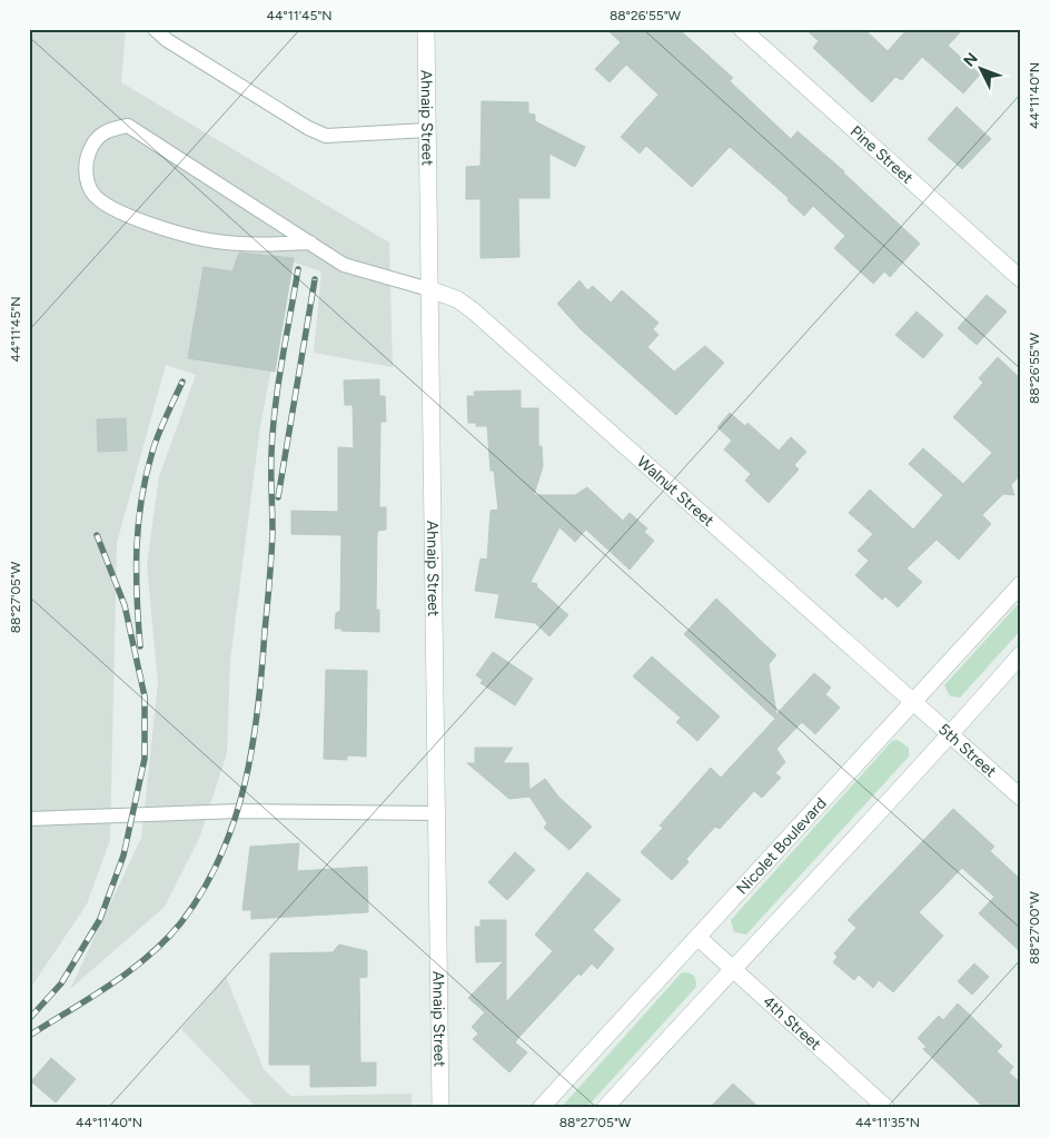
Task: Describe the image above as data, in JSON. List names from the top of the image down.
{
  "streets": {
    "street": [
      "Ahnaip Street",
      "Pine Street",
      "Walnut Street",
      "5th Street",
      "Nicolet Boulevard",
      "4th Street"
    ]
  },
  "crossings": [
    ["Ahnaip Street", "Walnut Street"],
    ["Walnut Street", "5th Street"],
    ["Walnut Street", "Nicolet Boulevard"],
    ["5th Street", "Nicolet Boulevard"],
    ["Nicolet Boulevard", "4th Street"]
  ],
  "north": "top left",
  "coordinates": [
    "44°11'45\"N",
    "88°26'55\"W",
    "44°11'40\"N",
    "88°27'05\"W",
    "88°27'00\"W",
    "44°11'35\"N"
  ]
}
